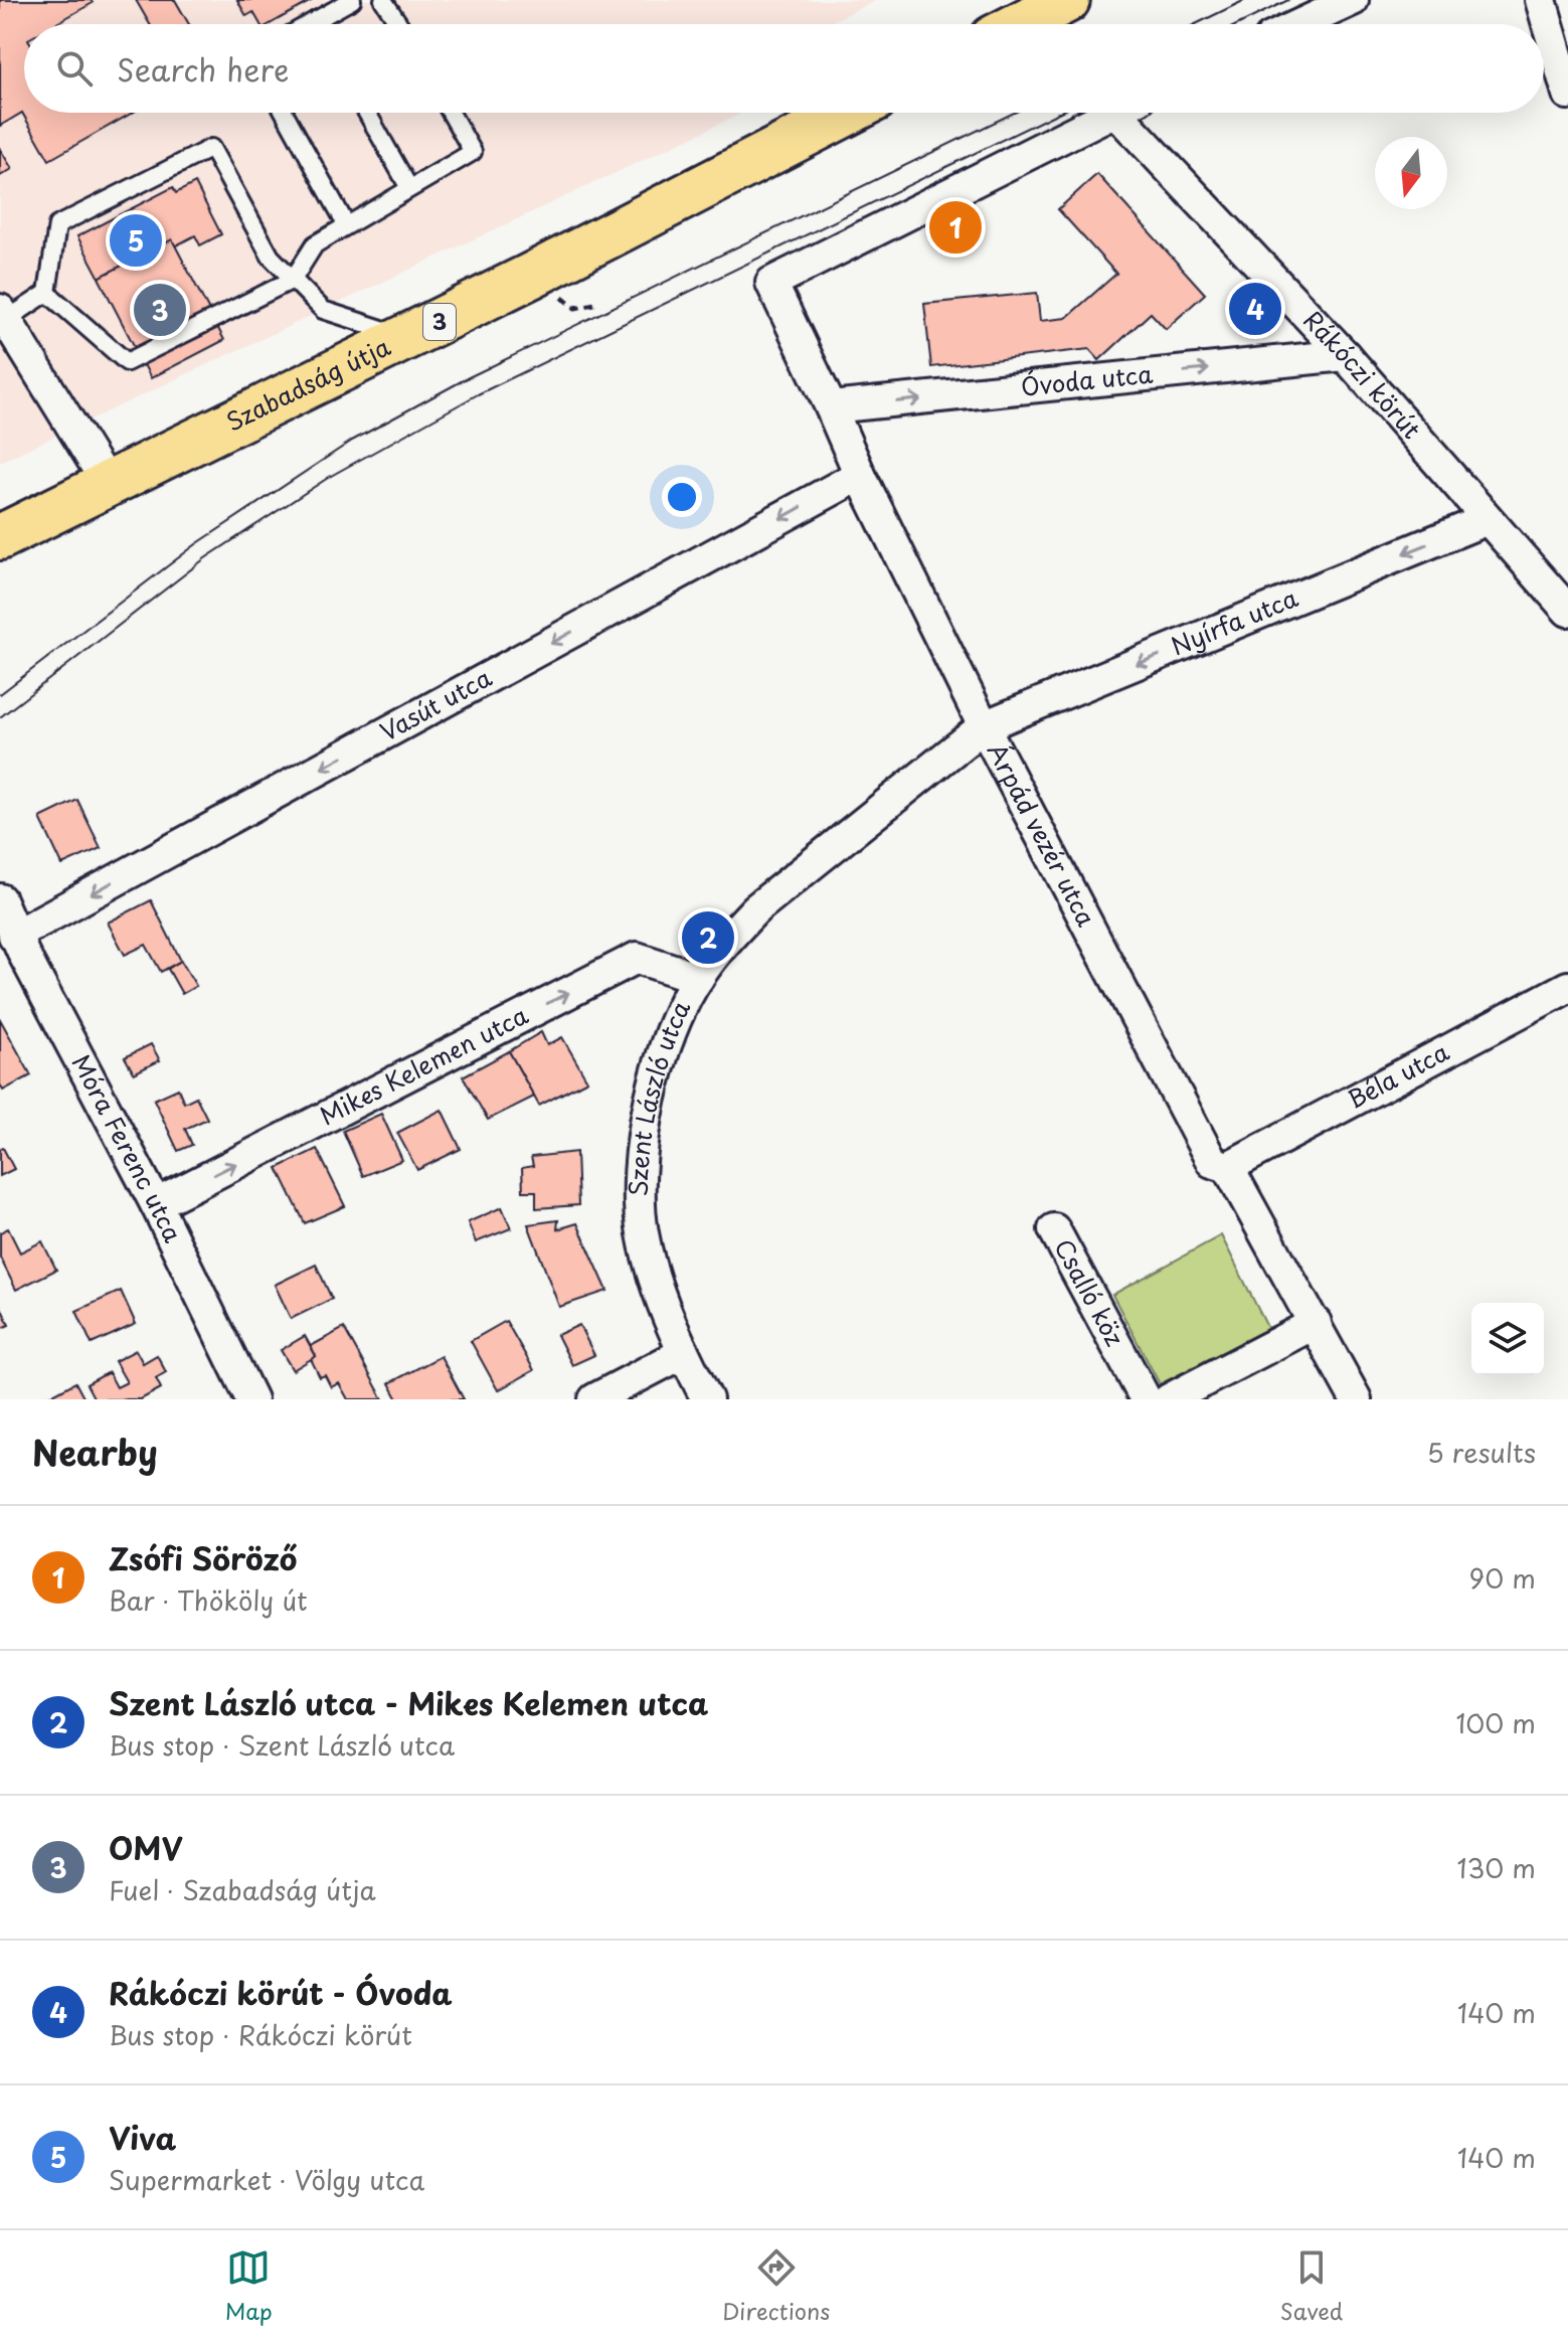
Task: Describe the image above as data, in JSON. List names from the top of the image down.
{
  "streets": {
    "main road": ["3", "Szabadság útja"],
    "street": [
      "Rákóczi körút",
      "Óvoda utca",
      "Nyírfa utca",
      "Vasút utca",
      "Árpád vezér utca",
      "Mikes Kelemen utca",
      "Béla utca",
      "Szent László utca",
      "Móra Ferenc utca",
      "Csalló köz"
    ]
  },
  "crossings": [
    ["Rákóczi körút", "Óvoda utca"],
    ["Rákóczi körút", "Nyírfa utca"],
    ["Óvoda utca", "Árpád vezér utca"],
    ["Nyírfa utca", "Árpád vezér utca"],
    ["Nyírfa utca", "Szent László utca"],
    ["Vasút utca", "Árpád vezér utca"],
    ["Vasút utca", "Móra Ferenc utca"],
    ["Árpád vezér utca", "Béla utca"],
    ["Árpád vezér utca", "Szent László utca"],
    ["Mikes Kelemen utca", "Szent László utca"],
    ["Mikes Kelemen utca", "Móra Ferenc utca"]
  ],
  "one_way": [
    "Óvoda utca",
    "Nyírfa utca",
    "Vasút utca",
    "Mikes Kelemen utca"
  ],
  "north": "bottom",
  "page": {
    "search": "Search here",
    "pins": [
      "1",
      "5",
      "4",
      "3",
      "2"
    ],
    "heading": ["Nearby", "5 results"],
    "list": [
      {
        "mark": "1",
        "name": "Zsófi Söröző",
        "note": "Bar · Thököly út",
        "value": "90 m"
      },
      {
        "mark": "2",
        "name": "Szent László utca - Mikes Kelemen utca",
        "note": "Bus stop · Szent László utca",
        "value": "100 m"
      },
      {
        "mark": "3",
        "name": "OMV",
        "note": "Fuel · Szabadság útja",
        "value": "130 m"
      },
      {
        "mark": "4",
        "name": "Rákóczi körút - Óvoda",
        "note": "Bus stop · Rákóczi körút",
        "value": "140 m"
      },
      {
        "mark": "5",
        "name": "Viva",
        "note": "Supermarket · Völgy utca",
        "value": "140 m"
      }
    ],
    "nav": ["Map", "Directions", "Saved"]
  }
}
